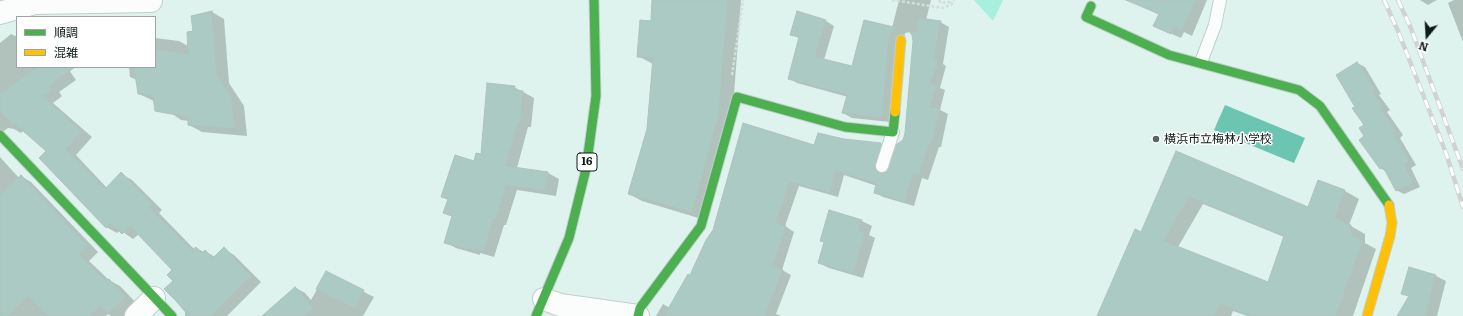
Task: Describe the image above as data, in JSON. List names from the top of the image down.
{
  "streets": {
    "main road": ["16"]
  },
  "places": ["横浜市立梅林小学校"],
  "legend": ["順調", "混雑"],
  "north": "bottom"
}
